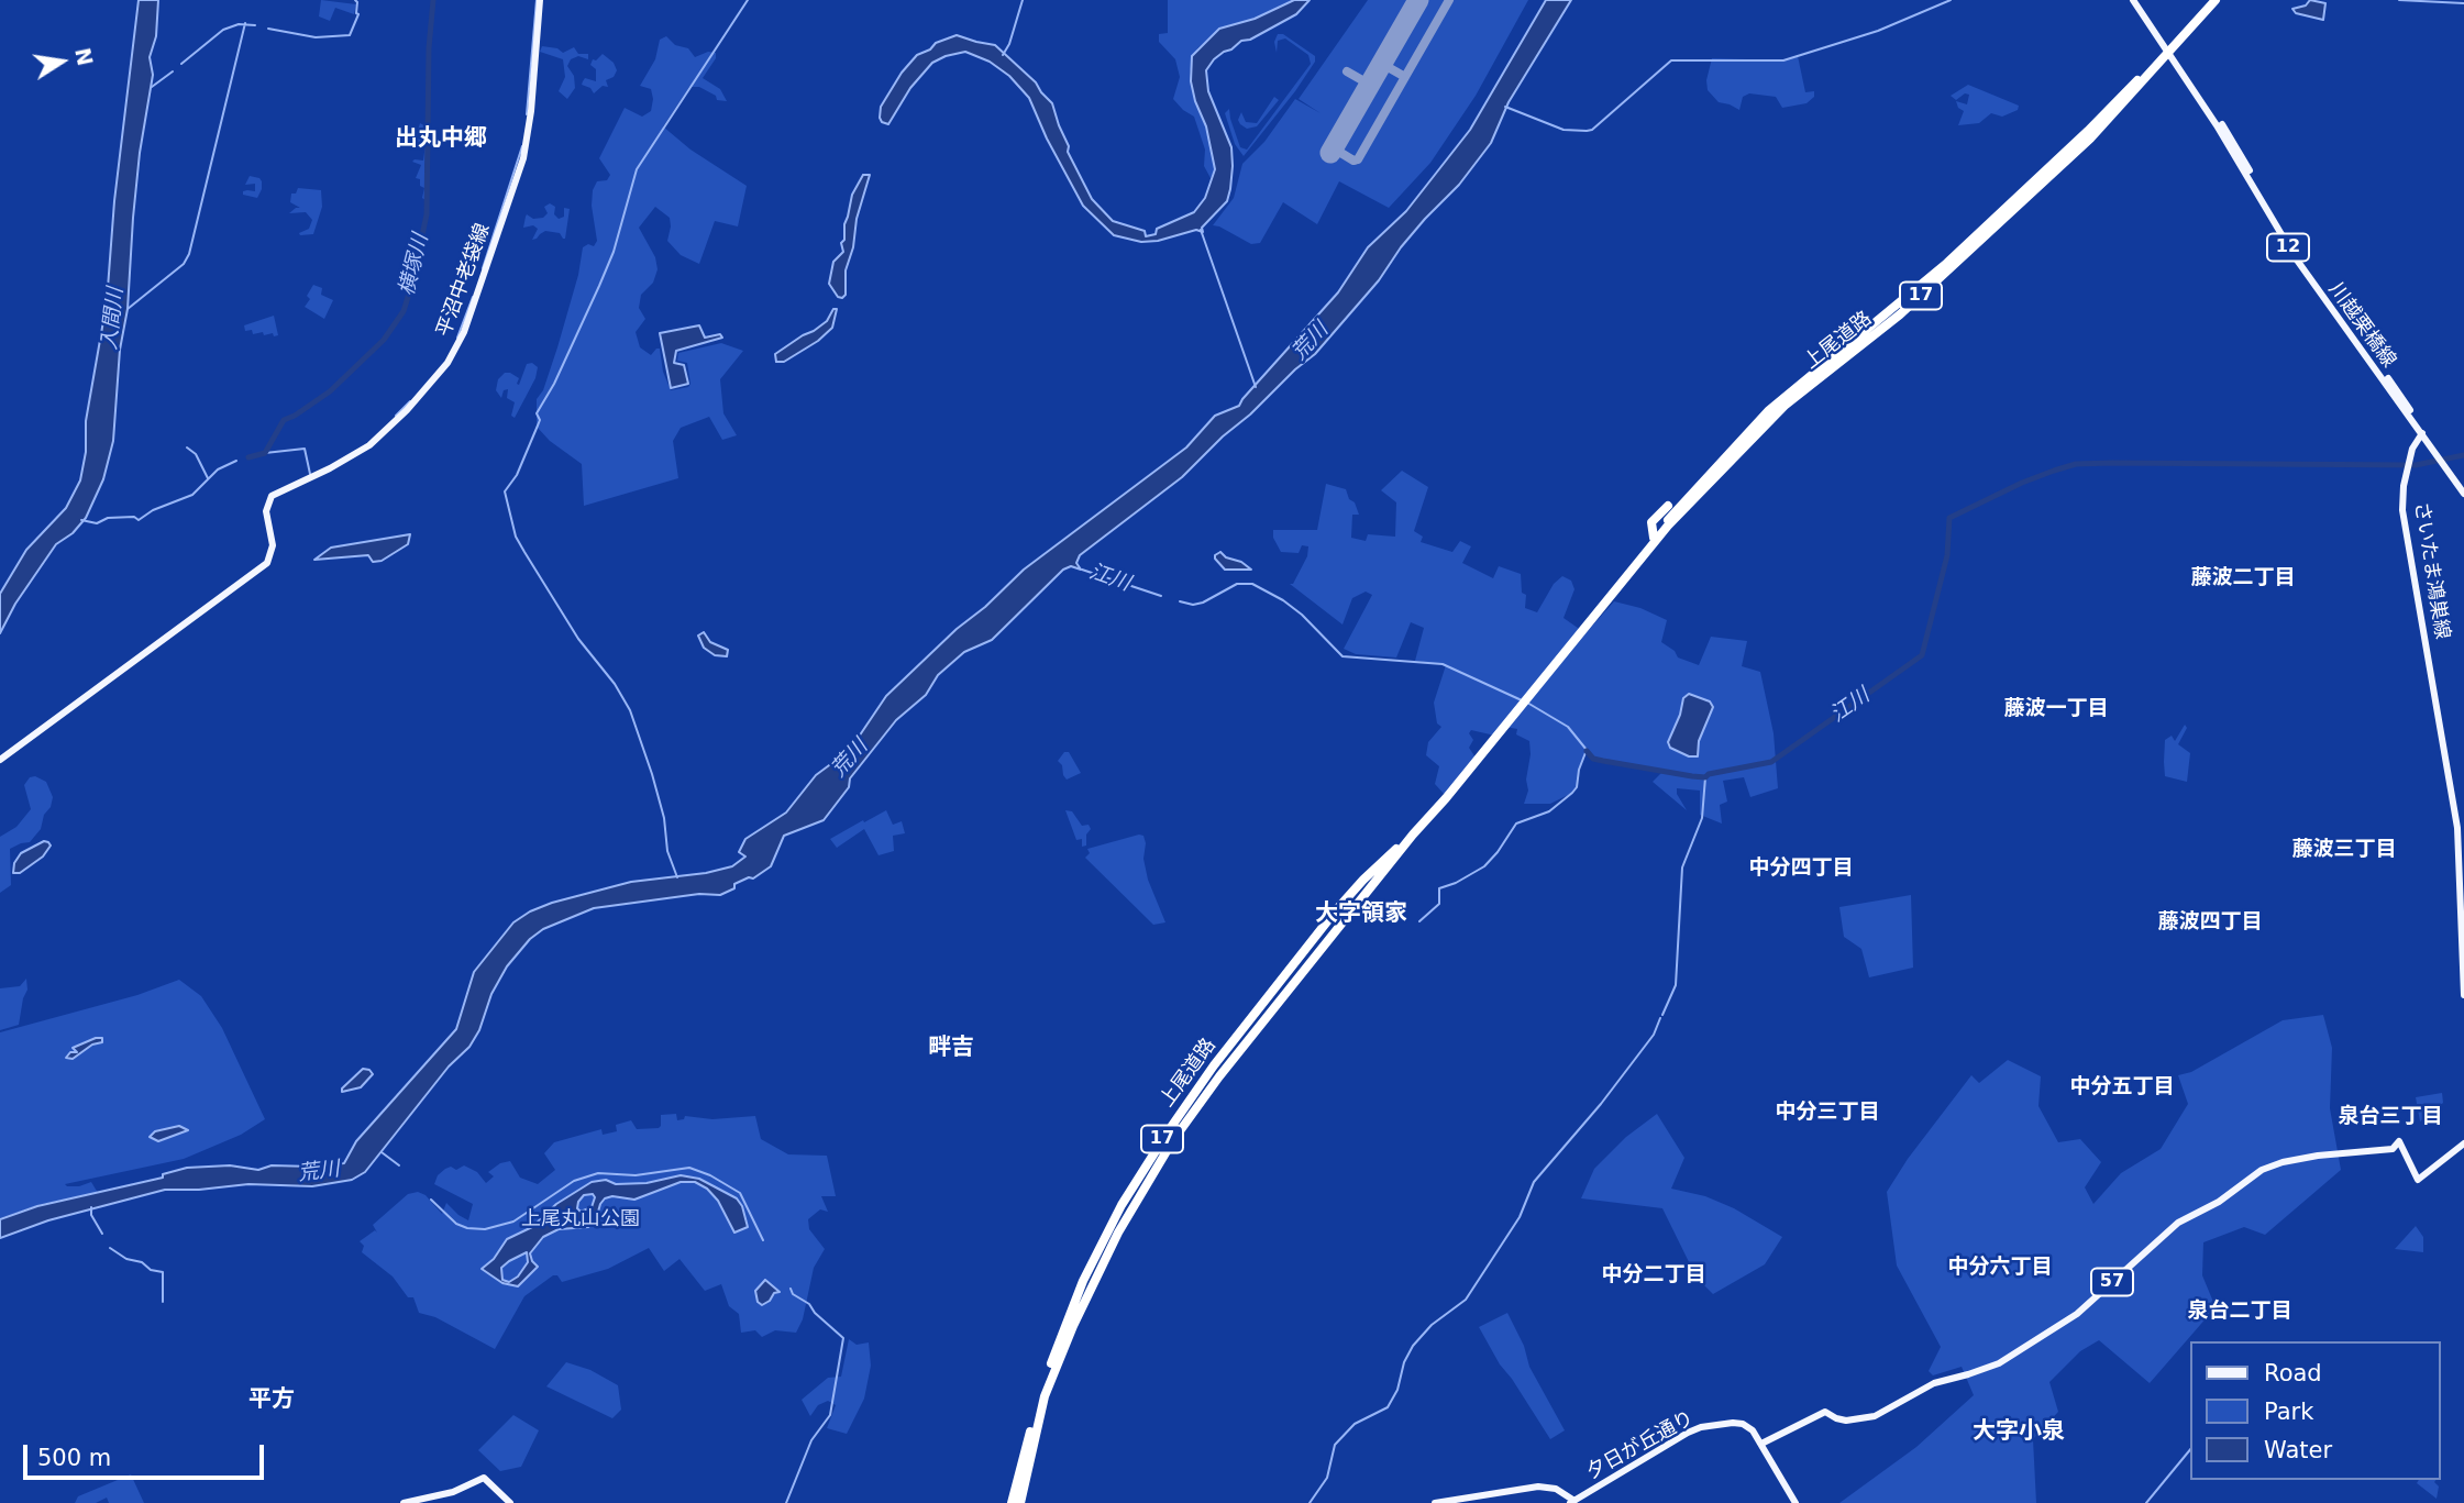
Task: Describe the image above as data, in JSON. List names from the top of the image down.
{
  "streets": {
    "highway": ["17", "上尾道路"],
    "main road": [
      "12",
      "平沼中老袋線",
      "川越栗橋線",
      "さいたま鴻巣線",
      "57",
      "夕日が丘通り"
    ]
  },
  "crossings": [
    ["川越栗橋線", "上尾道路"],
    ["川越栗橋線", "さいたま鴻巣線"],
    ["57", "夕日が丘通り"]
  ],
  "districts": [
    "出丸中郷",
    "藤波二丁目",
    "藤波一丁目",
    "藤波三丁目",
    "中分四丁目",
    "大字領家",
    "藤波四丁目",
    "畔吉",
    "中分五丁目",
    "中分三丁目",
    "泉台三丁目",
    "中分六丁目",
    "中分二丁目",
    "泉台二丁目",
    "平方",
    "大字小泉"
  ],
  "water": [
    "横塚川",
    "入間川",
    "荒川",
    "江川"
  ],
  "parks": ["上尾丸山公園"],
  "legend": ["Road", "Park", "Water"],
  "scale_bar": "500 m",
  "north": "right"
}
